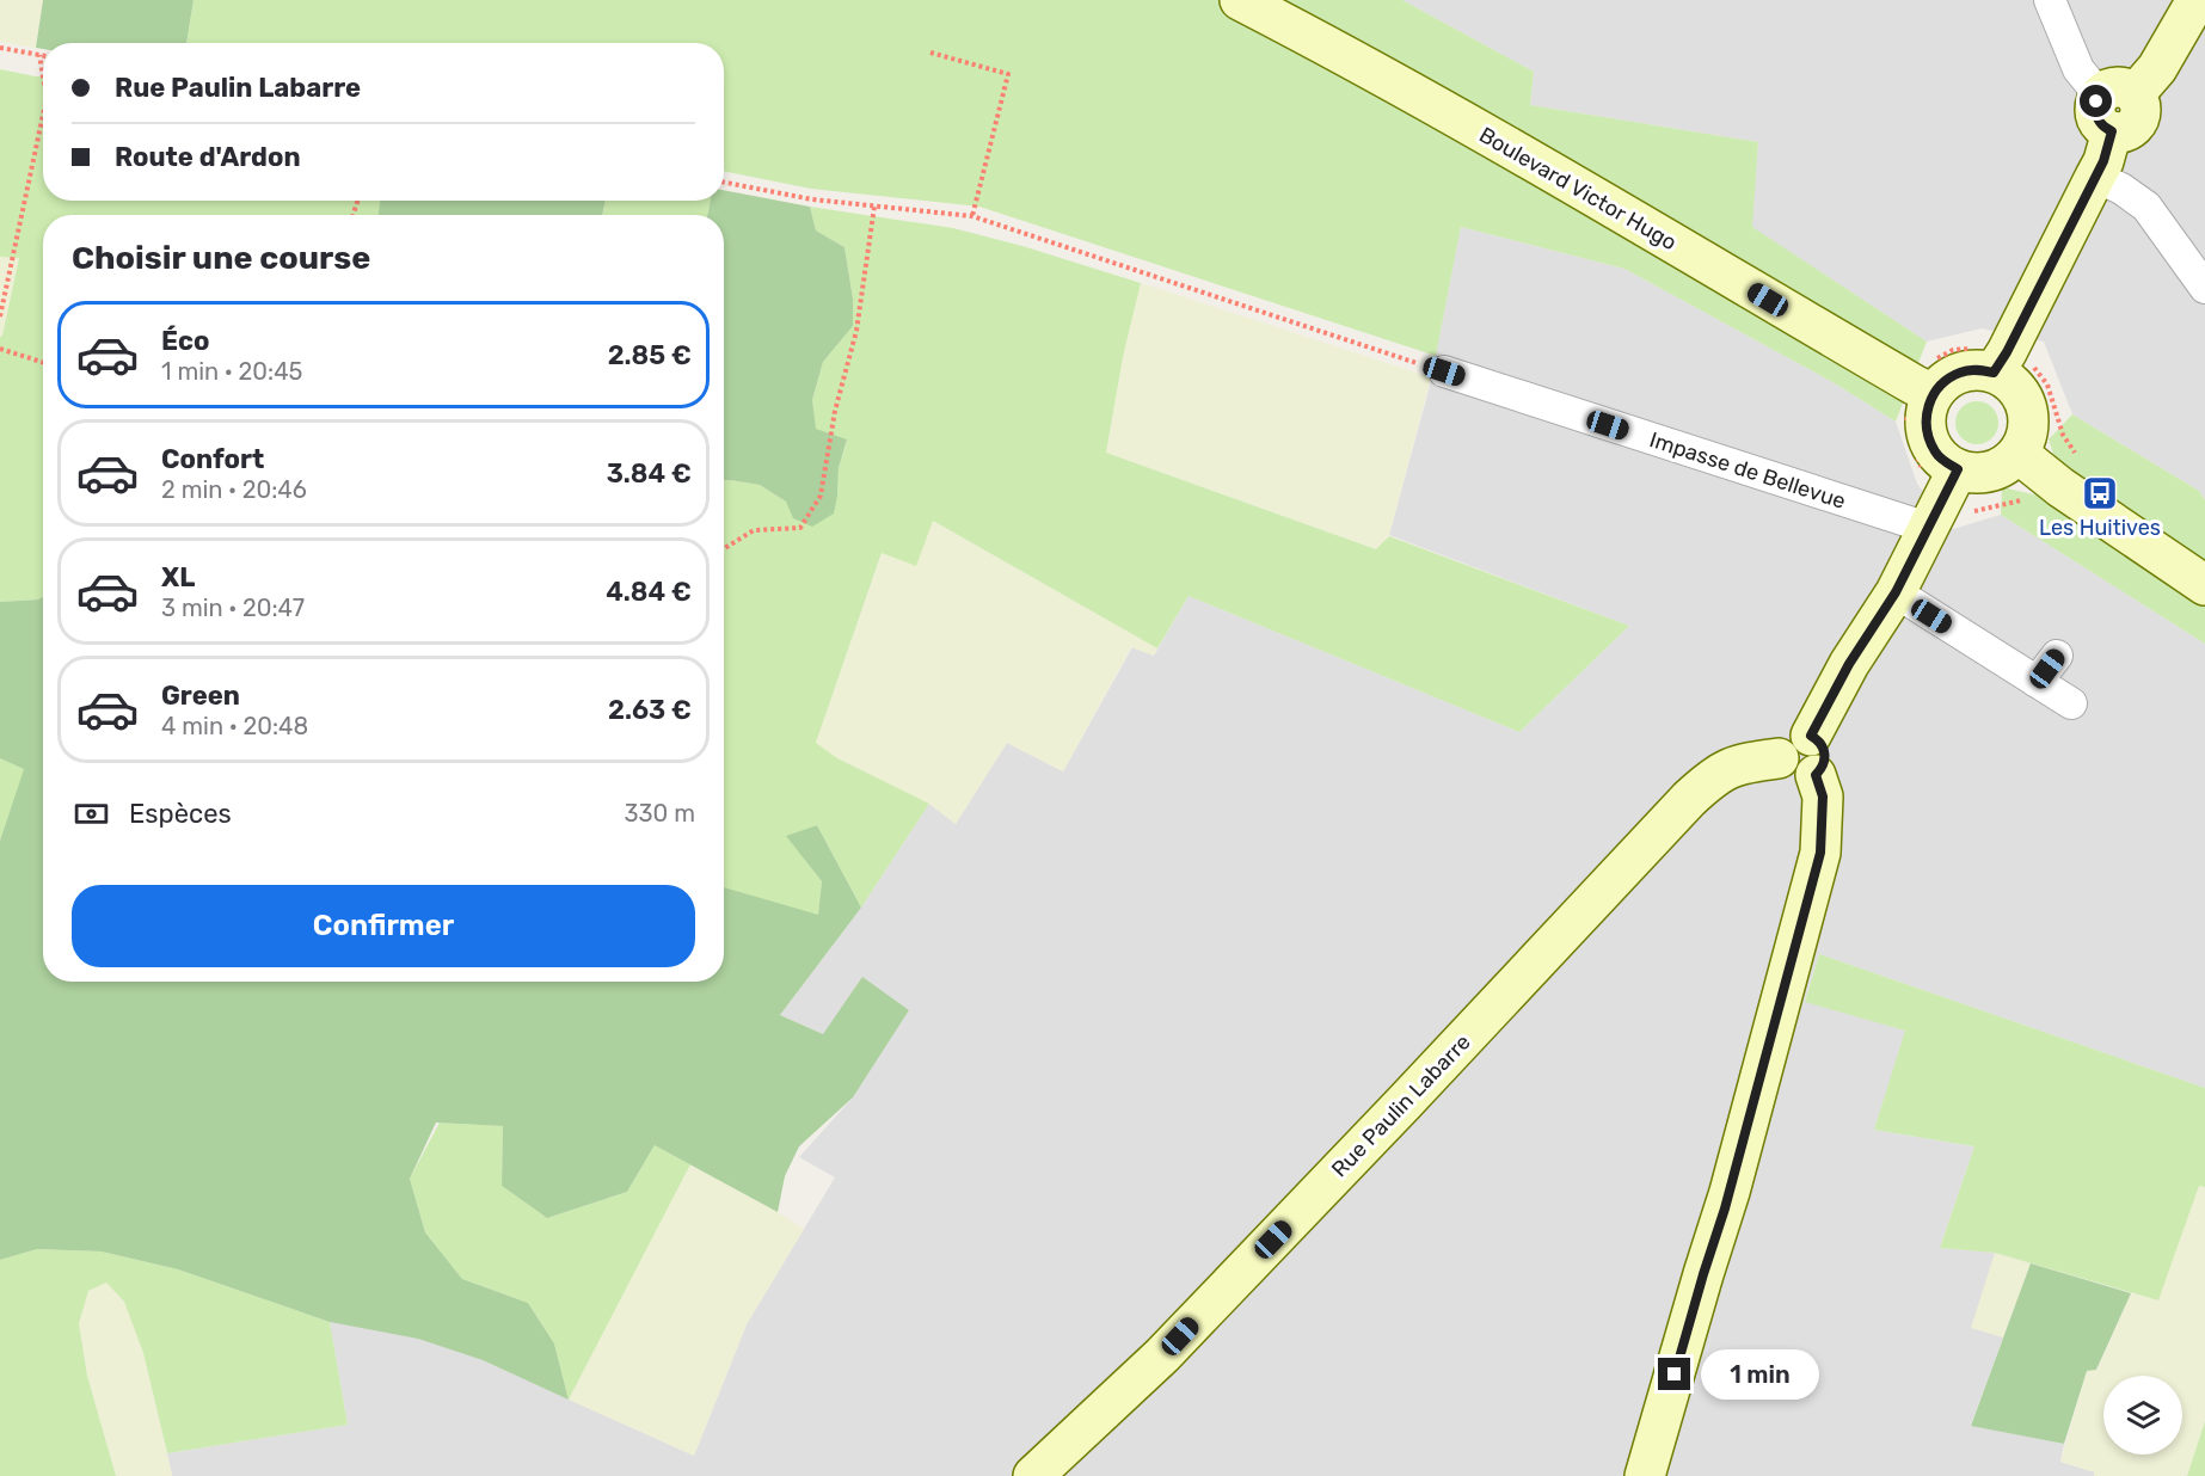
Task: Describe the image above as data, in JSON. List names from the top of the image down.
{
  "streets": {
    "street": ["Boulevard Victor Hugo", "Impasse de Bellevue", "Rue Paulin Labarre"]
  },
  "places": {
    "bus stop": ["Les Huitives"]
  },
  "page": {
    "banner": ["Rue Paulin Labarre", "Route d'Ardon"],
    "heading": "Choisir une course",
    "list": [
      {
        "name": "Éco",
        "note": "1 min · 20:45",
        "value": "2.85 €"
      },
      {
        "name": "Confort",
        "note": "2 min · 20:46",
        "value": "3.84 €"
      },
      {
        "name": "XL",
        "note": "3 min · 20:47",
        "value": "4.84 €"
      },
      {
        "name": "Green",
        "note": "4 min · 20:48",
        "value": "2.63 €"
      }
    ],
    "pay": ["Espèces", "330 m"],
    "buttons": "Confirmer",
    "bubble": "1 min"
  }
}
